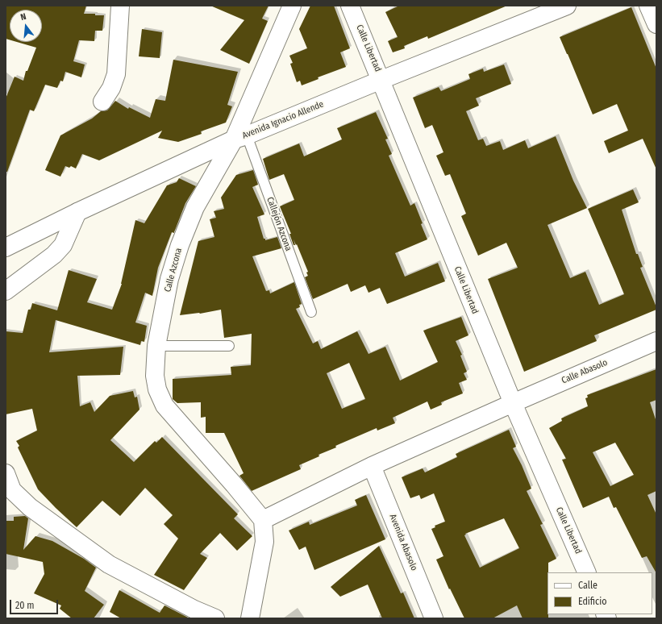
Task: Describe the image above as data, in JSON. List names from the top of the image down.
{
  "streets": {
    "street": [
      "Calle Libertad",
      "Avenida Ignacio Allende",
      "Calle Azcona",
      "Calle Abasolo",
      "Avenida Abasolo"
    ],
    "lane": ["Callejón Azcona"]
  },
  "crossings": [
    ["Calle Libertad", "Avenida Ignacio Allende"],
    ["Calle Libertad", "Calle Abasolo"],
    ["Avenida Ignacio Allende", "Callejón Azcona"],
    ["Avenida Ignacio Allende", "Calle Azcona"],
    ["Callejón Azcona", "Calle Azcona"]
  ],
  "legend": ["Calle", "Edificio"],
  "scale_bar": "20 m",
  "north": "top"
}
